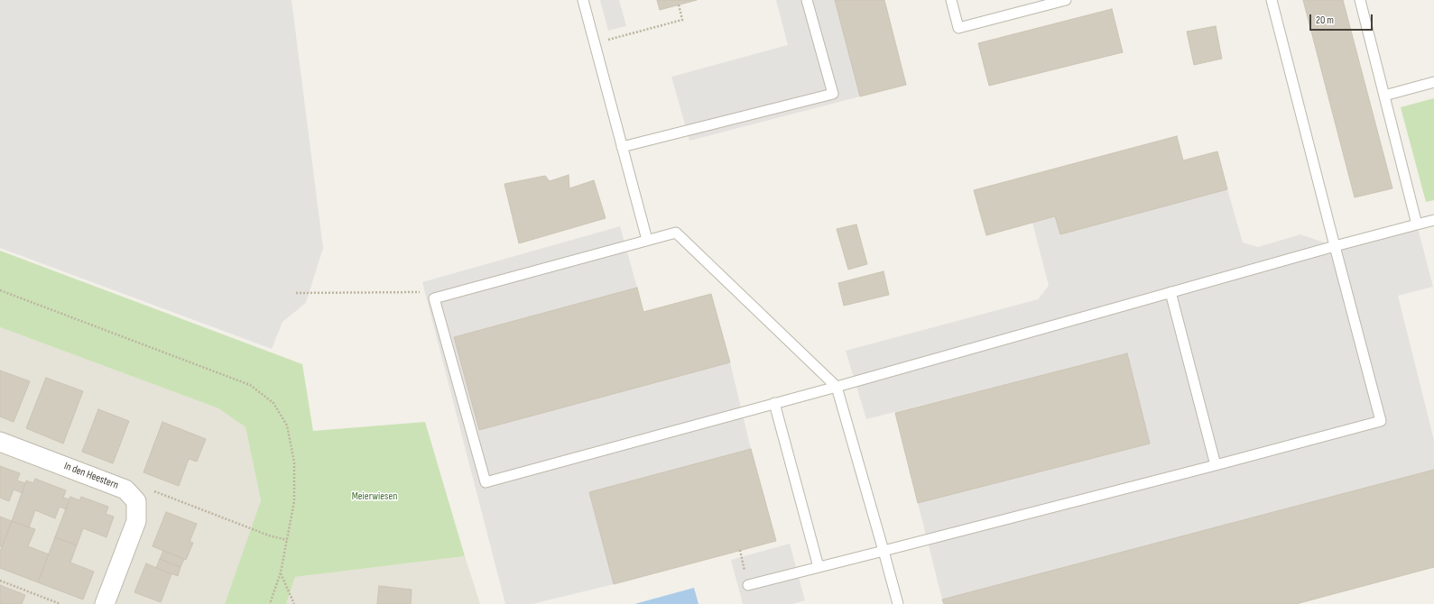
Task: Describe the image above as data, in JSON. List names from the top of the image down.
{
  "streets": {
    "street": ["In den Heestern"]
  },
  "parks": ["Meierwiesen"],
  "scale_bar": "20 m"
}
